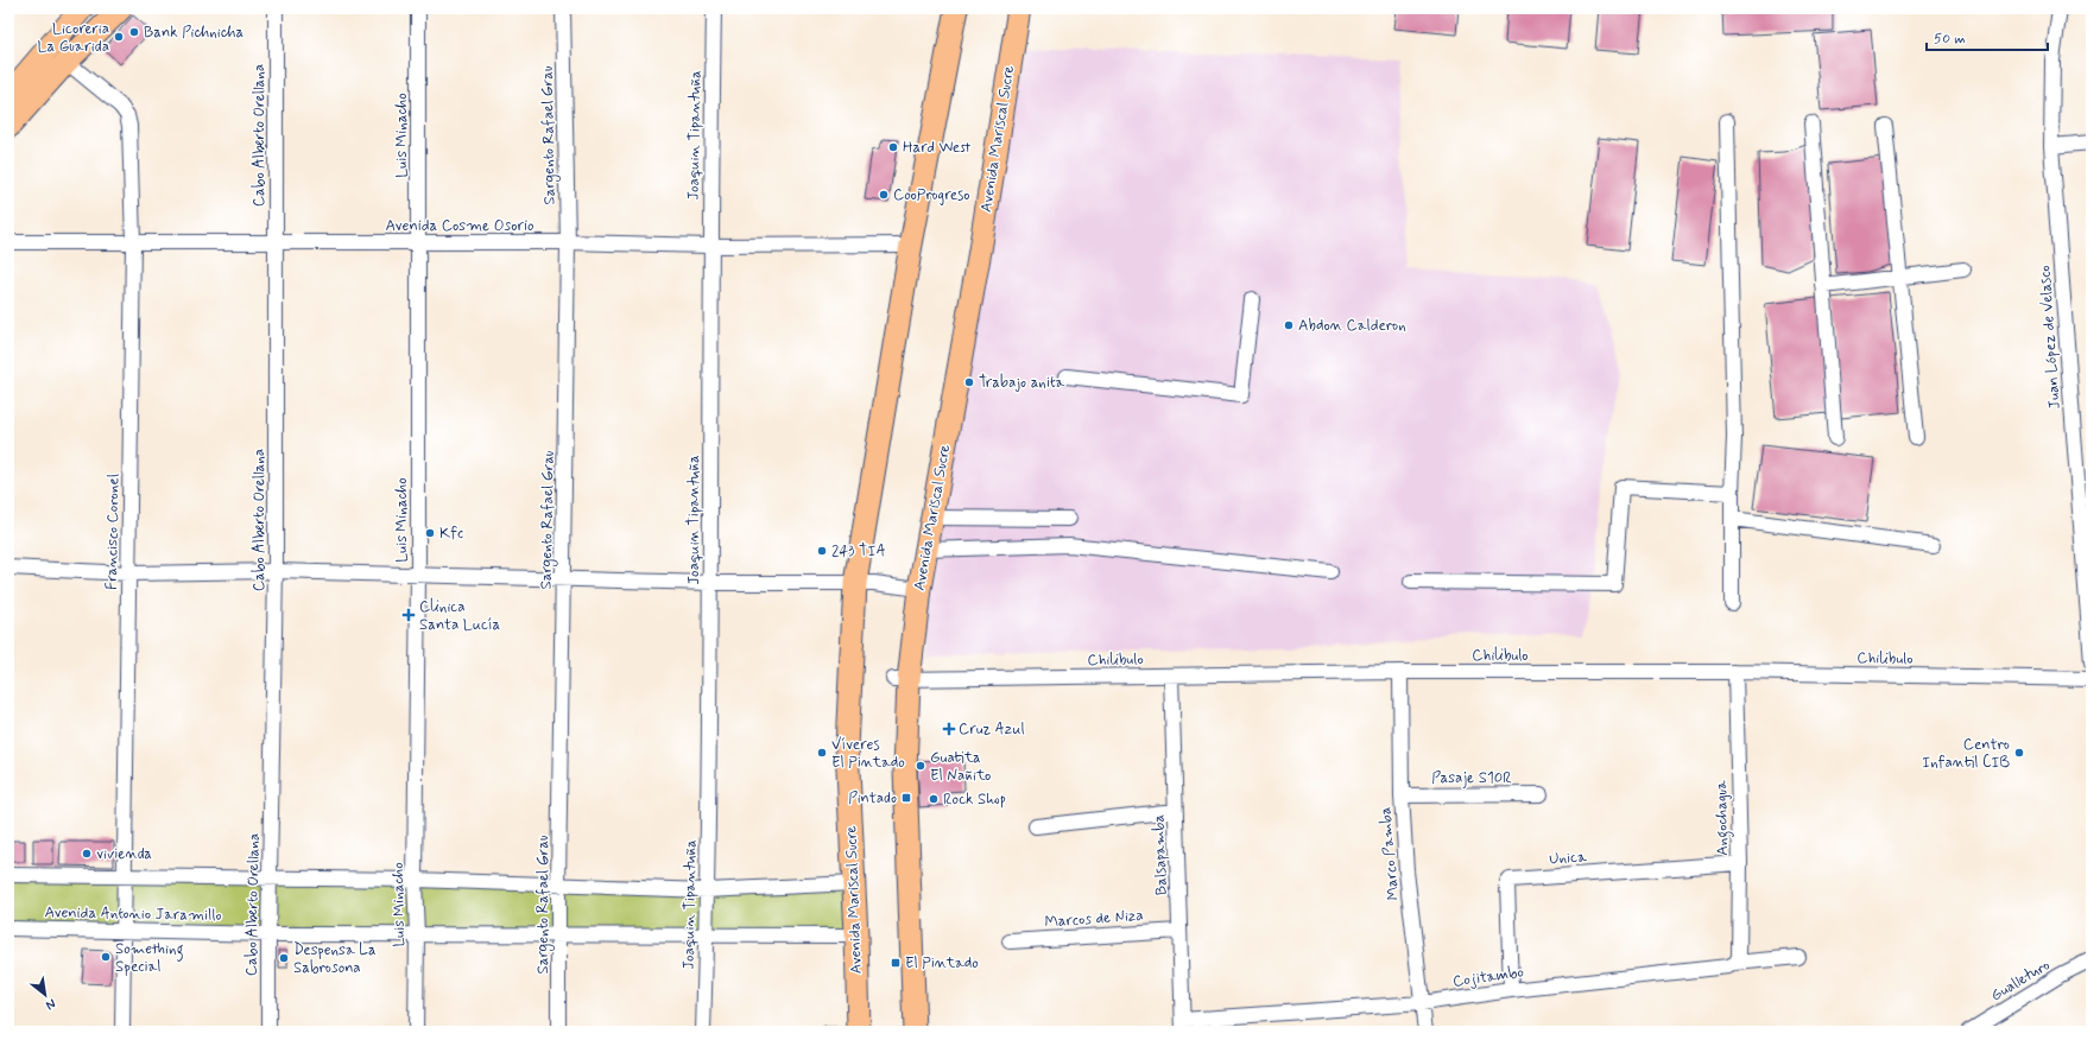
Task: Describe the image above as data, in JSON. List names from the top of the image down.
{
  "streets": {
    "main road": ["Avenida Mariscal Sucre"],
    "street": [
      "Cabo Alberto Orellana",
      "Luis Minacho",
      "Sargento Rafael Grau",
      "Joaquin Tipantuña",
      "Avenida Cosme Osorio",
      "Juan López de Velasco",
      "Francisco Coronel",
      "Chilibulo",
      "Pasaje S10R",
      "Angochagua",
      "Marco Pamba",
      "Balsapamba",
      "Unica",
      "Avenida Antonio Jaramillo",
      "Marcos de Niza",
      "Cojitambo",
      "Gualleturo"
    ]
  },
  "crossings": [
    ["Cabo Alberto Orellana", "Avenida Cosme Osorio"],
    ["Cabo Alberto Orellana", "Avenida Antonio Jaramillo"],
    ["Luis Minacho", "Avenida Cosme Osorio"],
    ["Luis Minacho", "Avenida Antonio Jaramillo"],
    ["Sargento Rafael Grau", "Avenida Cosme Osorio"],
    ["Sargento Rafael Grau", "Avenida Antonio Jaramillo"],
    ["Joaquin Tipantuña", "Avenida Cosme Osorio"],
    ["Joaquin Tipantuña", "Avenida Antonio Jaramillo"],
    ["Avenida Mariscal Sucre", "Avenida Cosme Osorio"],
    ["Avenida Mariscal Sucre", "Chilibulo"],
    ["Avenida Mariscal Sucre", "Avenida Antonio Jaramillo"],
    ["Avenida Cosme Osorio", "Francisco Coronel"],
    ["Francisco Coronel", "Avenida Antonio Jaramillo"],
    ["Chilibulo", "Angochagua"],
    ["Chilibulo", "Marco Pamba"],
    ["Chilibulo", "Balsapamba"],
    ["Pasaje S10R", "Marco Pamba"],
    ["Angochagua", "Unica"],
    ["Angochagua", "Cojitambo"],
    ["Marco Pamba", "Cojitambo"],
    ["Balsapamba", "Marcos de Niza"],
    ["Balsapamba", "Cojitambo"],
    ["Unica", "Cojitambo"]
  ],
  "places": {
    "other": [
      "Bank Pichnicha",
      "Licoreria La Guarida",
      "Hard West",
      "CooProgreso",
      "Abdon Calderon",
      "Trabajo anita",
      "Kfc",
      "243 TIA",
      "Víveres El Pintado",
      "Centro Infantil CIB",
      "Guatita El Nañito",
      "Rock Shop",
      "vivienda",
      "Something Special",
      "Despensa La Sabrosona"
    ],
    "health": ["Clinica Santa Lucía", "Cruz Azul"],
    "transit": ["Pintado", "El Pintado"]
  },
  "scale_bar": "50 m",
  "north": "bottom right"
}
